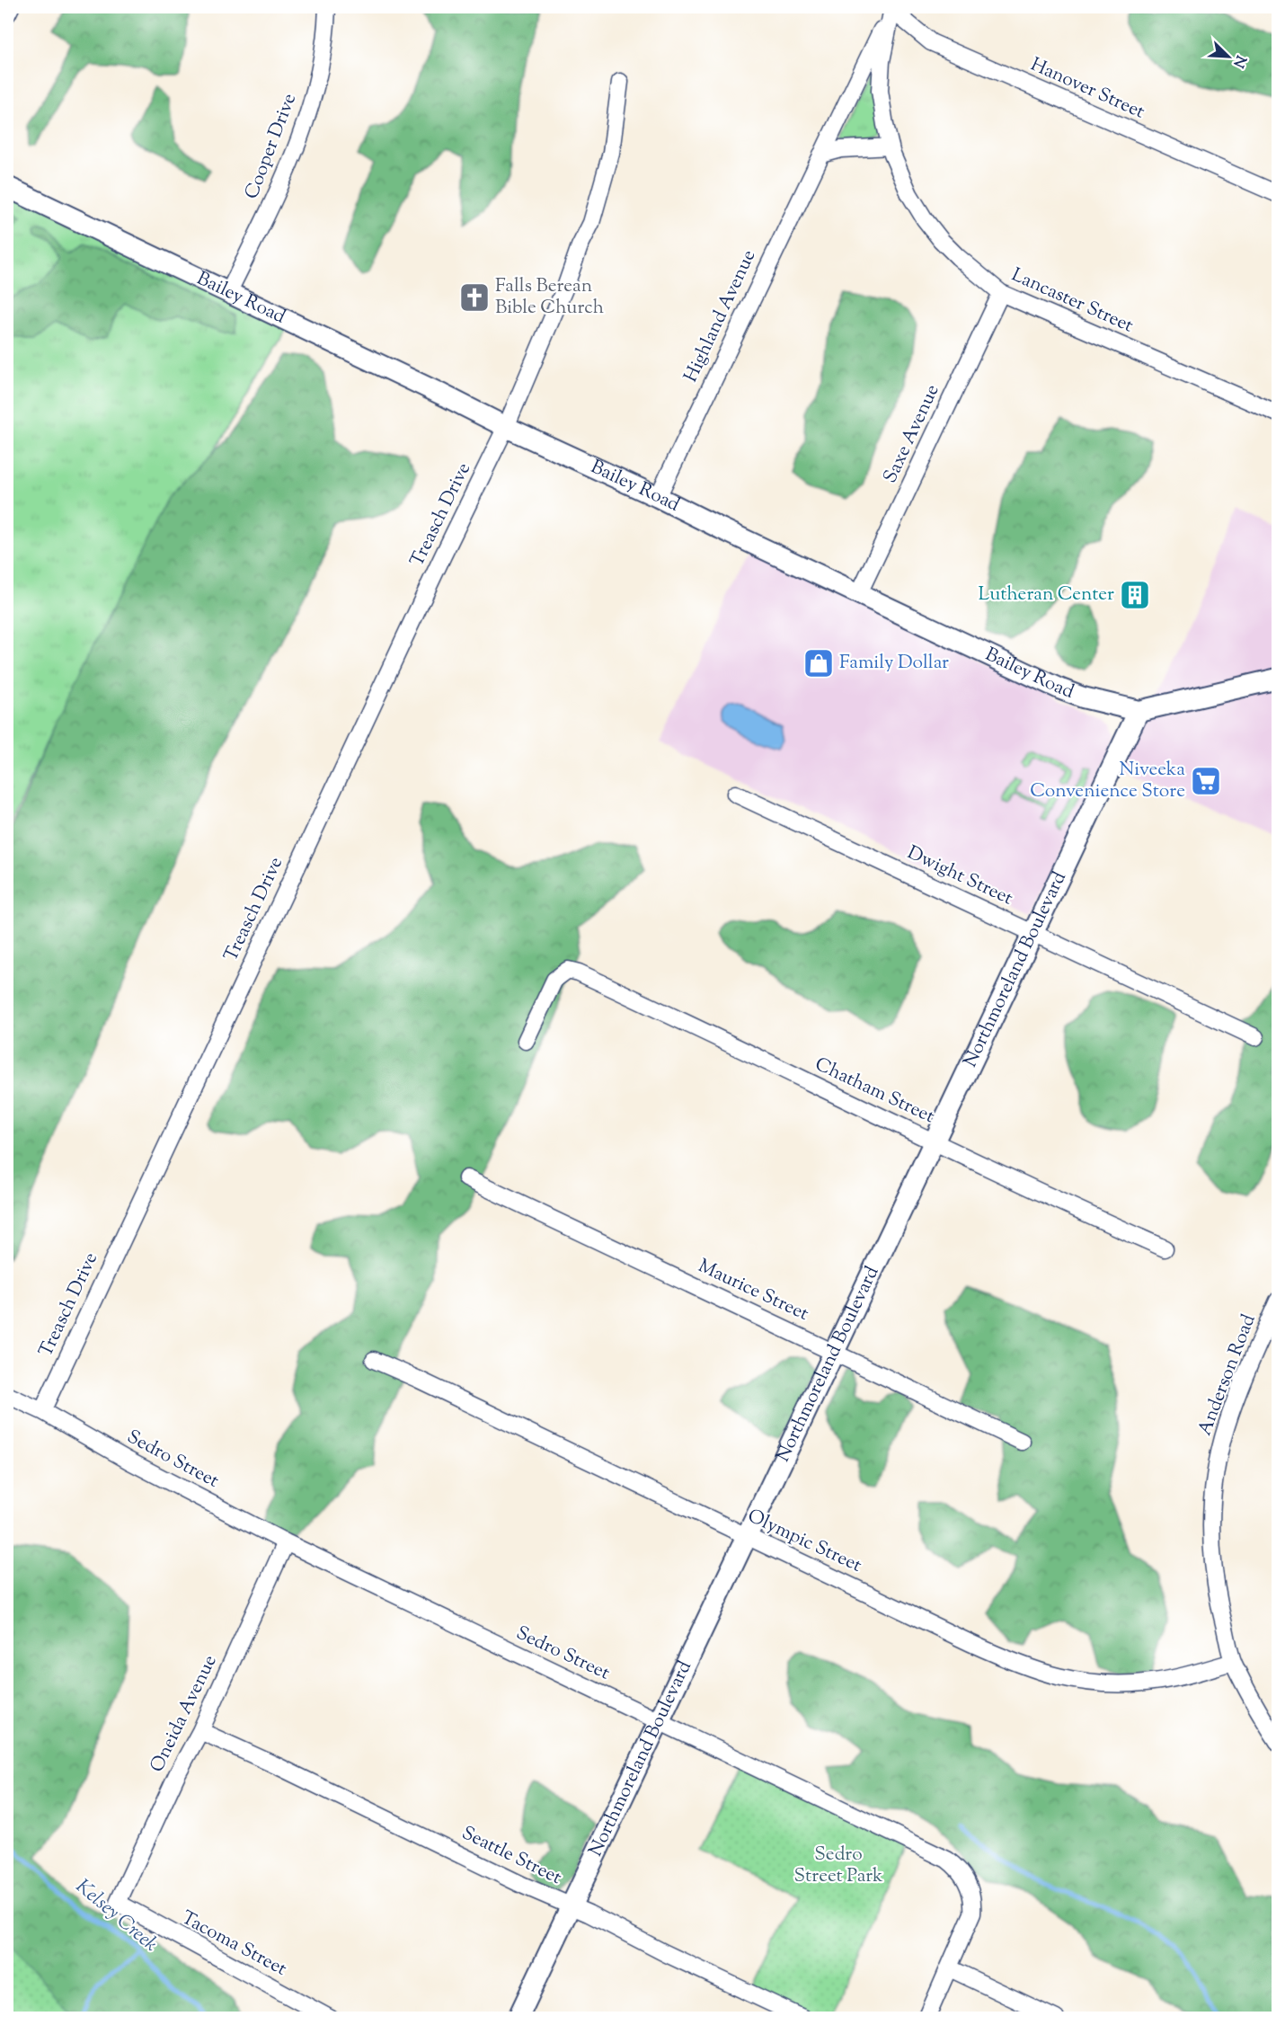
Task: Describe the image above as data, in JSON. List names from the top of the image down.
{
  "streets": {
    "street": [
      "Hanover Street",
      "Cooper Drive",
      "Bailey Road",
      "Lancaster Street",
      "Highland Avenue",
      "Saxe Avenue",
      "Treasch Drive",
      "Dwight Street",
      "Northmoreland Boulevard",
      "Chatham Street",
      "Maurice Street",
      "Anderson Road",
      "Sedro Street",
      "Olympic Street",
      "Oneida Avenue",
      "Seattle Street",
      "Tacoma Street"
    ]
  },
  "crossings": [
    ["Hanover Street", "Lancaster Street"],
    ["Hanover Street", "Highland Avenue"],
    ["Cooper Drive", "Bailey Road"],
    ["Bailey Road", "Highland Avenue"],
    ["Bailey Road", "Saxe Avenue"],
    ["Bailey Road", "Treasch Drive"],
    ["Bailey Road", "Northmoreland Boulevard"],
    ["Lancaster Street", "Highland Avenue"],
    ["Lancaster Street", "Saxe Avenue"],
    ["Treasch Drive", "Sedro Street"],
    ["Dwight Street", "Northmoreland Boulevard"],
    ["Northmoreland Boulevard", "Chatham Street"],
    ["Northmoreland Boulevard", "Maurice Street"],
    ["Northmoreland Boulevard", "Sedro Street"],
    ["Northmoreland Boulevard", "Olympic Street"],
    ["Northmoreland Boulevard", "Seattle Street"],
    ["Anderson Road", "Olympic Street"],
    ["Sedro Street", "Oneida Avenue"],
    ["Oneida Avenue", "Seattle Street"],
    ["Oneida Avenue", "Tacoma Street"]
  ],
  "water": ["Kelsey Creek"],
  "parks": ["Sedro Street Park"],
  "places": {
    "church": ["Falls Berean Bible Church"],
    "building": ["Lutheran Center"],
    "shop": ["Family Dollar"],
    "supermarket": ["Niveeka Convenience Store"]
  },
  "north": "bottom right"
}
